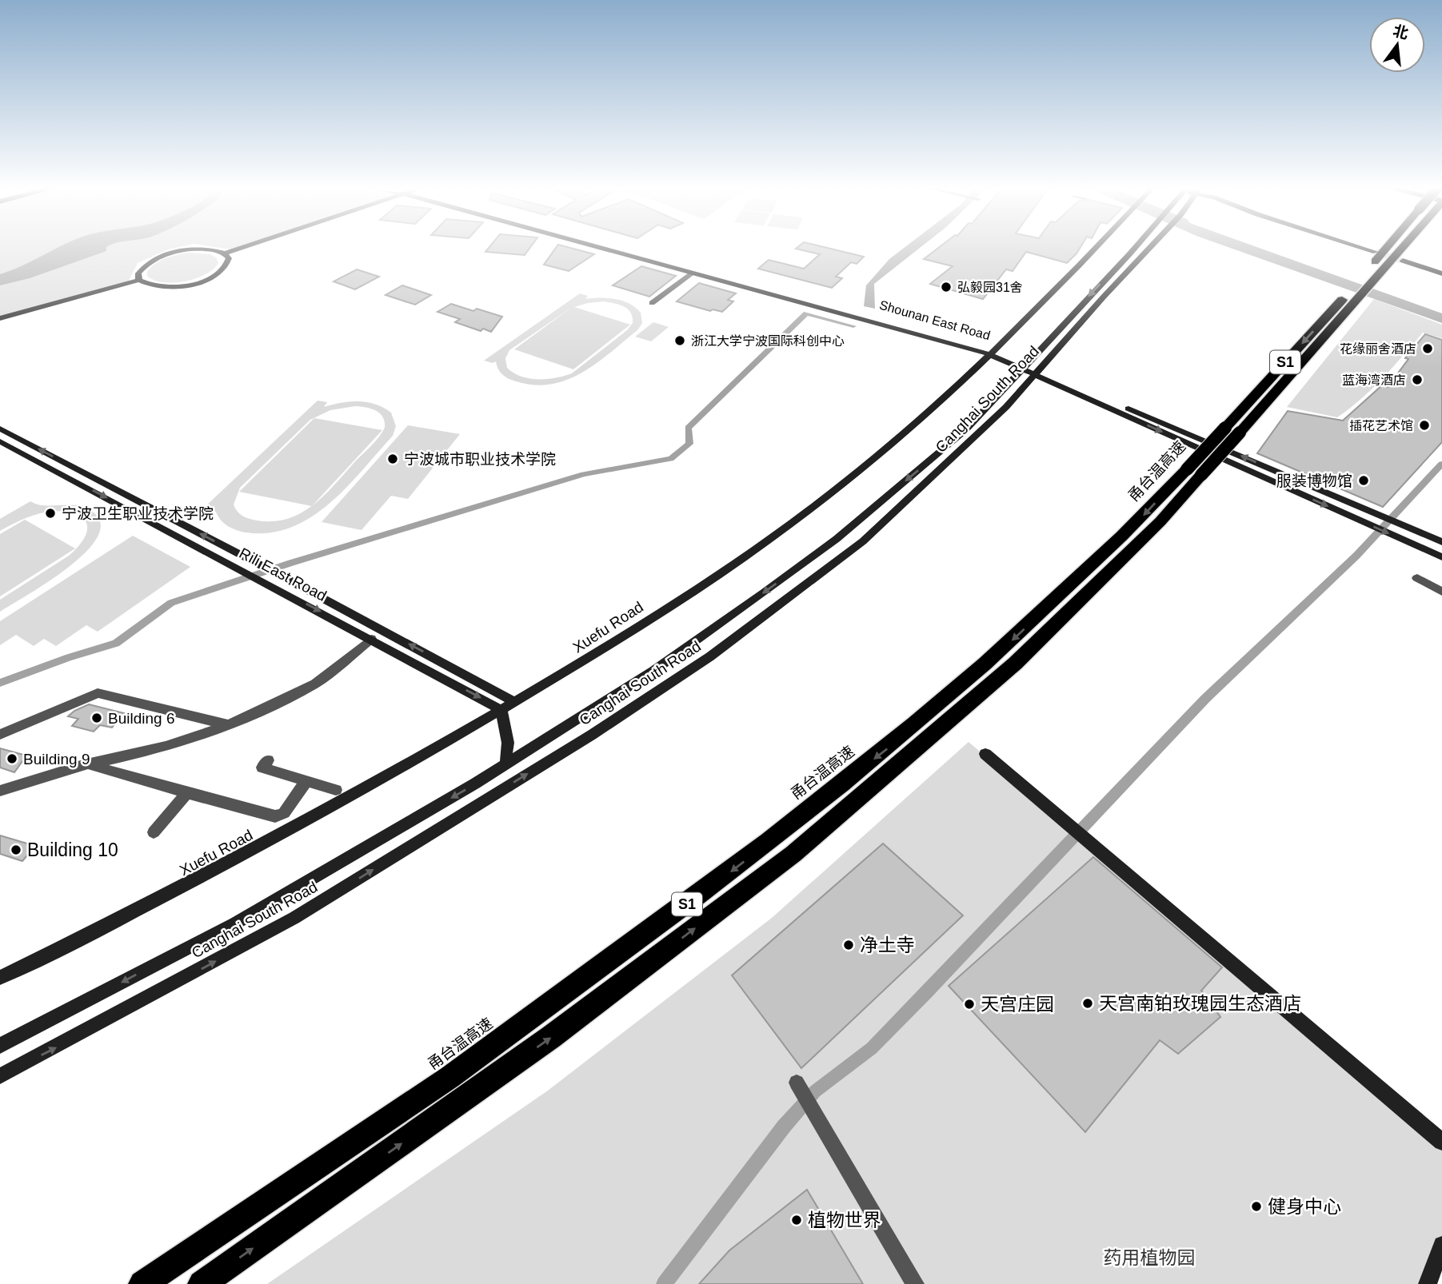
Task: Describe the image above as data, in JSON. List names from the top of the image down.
{
  "streets": {
    "highway": ["S1", "甬台温高速"],
    "main road": [
      "Shounan East Road",
      "Canghai South Road",
      "Rili East Road",
      "Xuefu Road"
    ]
  },
  "crossings": [
    ["Shounan East Road", "Canghai South Road"],
    ["Shounan East Road", "甬台温高速"],
    ["Shounan East Road", "Xuefu Road"],
    ["Rili East Road", "Xuefu Road"]
  ],
  "parks": ["药用植物园"],
  "places": [
    "弘毅园31舍",
    "浙江大学宁波国际科创中心",
    "花缘丽舍酒店",
    "蓝海湾酒店",
    "插花艺术馆",
    "宁波城市职业技术学院",
    "服装博物馆",
    "宁波卫生职业技术学院",
    "Building 6",
    "Building 9",
    "Building 10",
    "净土寺",
    "天宫南铂玫瑰园生态酒店",
    "天宫庄园",
    "健身中心",
    "植物世界"
  ],
  "north": "top"
}
